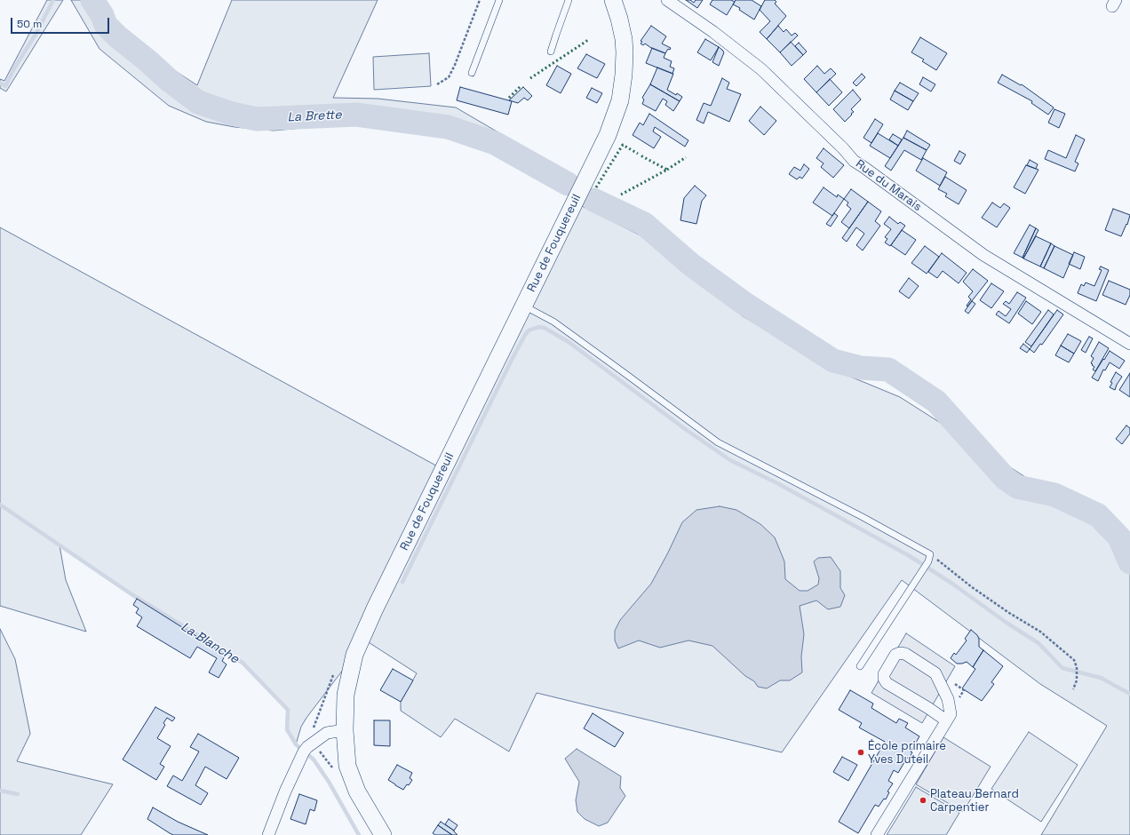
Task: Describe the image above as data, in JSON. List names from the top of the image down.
{
  "streets": {
    "street": ["Rue du Marais", "Rue de Fouquereuil"]
  },
  "water": ["La Brette", "La Blanche"],
  "places": ["École primaire Yves Duteil", "Plateau Bernard Carpentier"],
  "scale_bar": "50 m"
}
